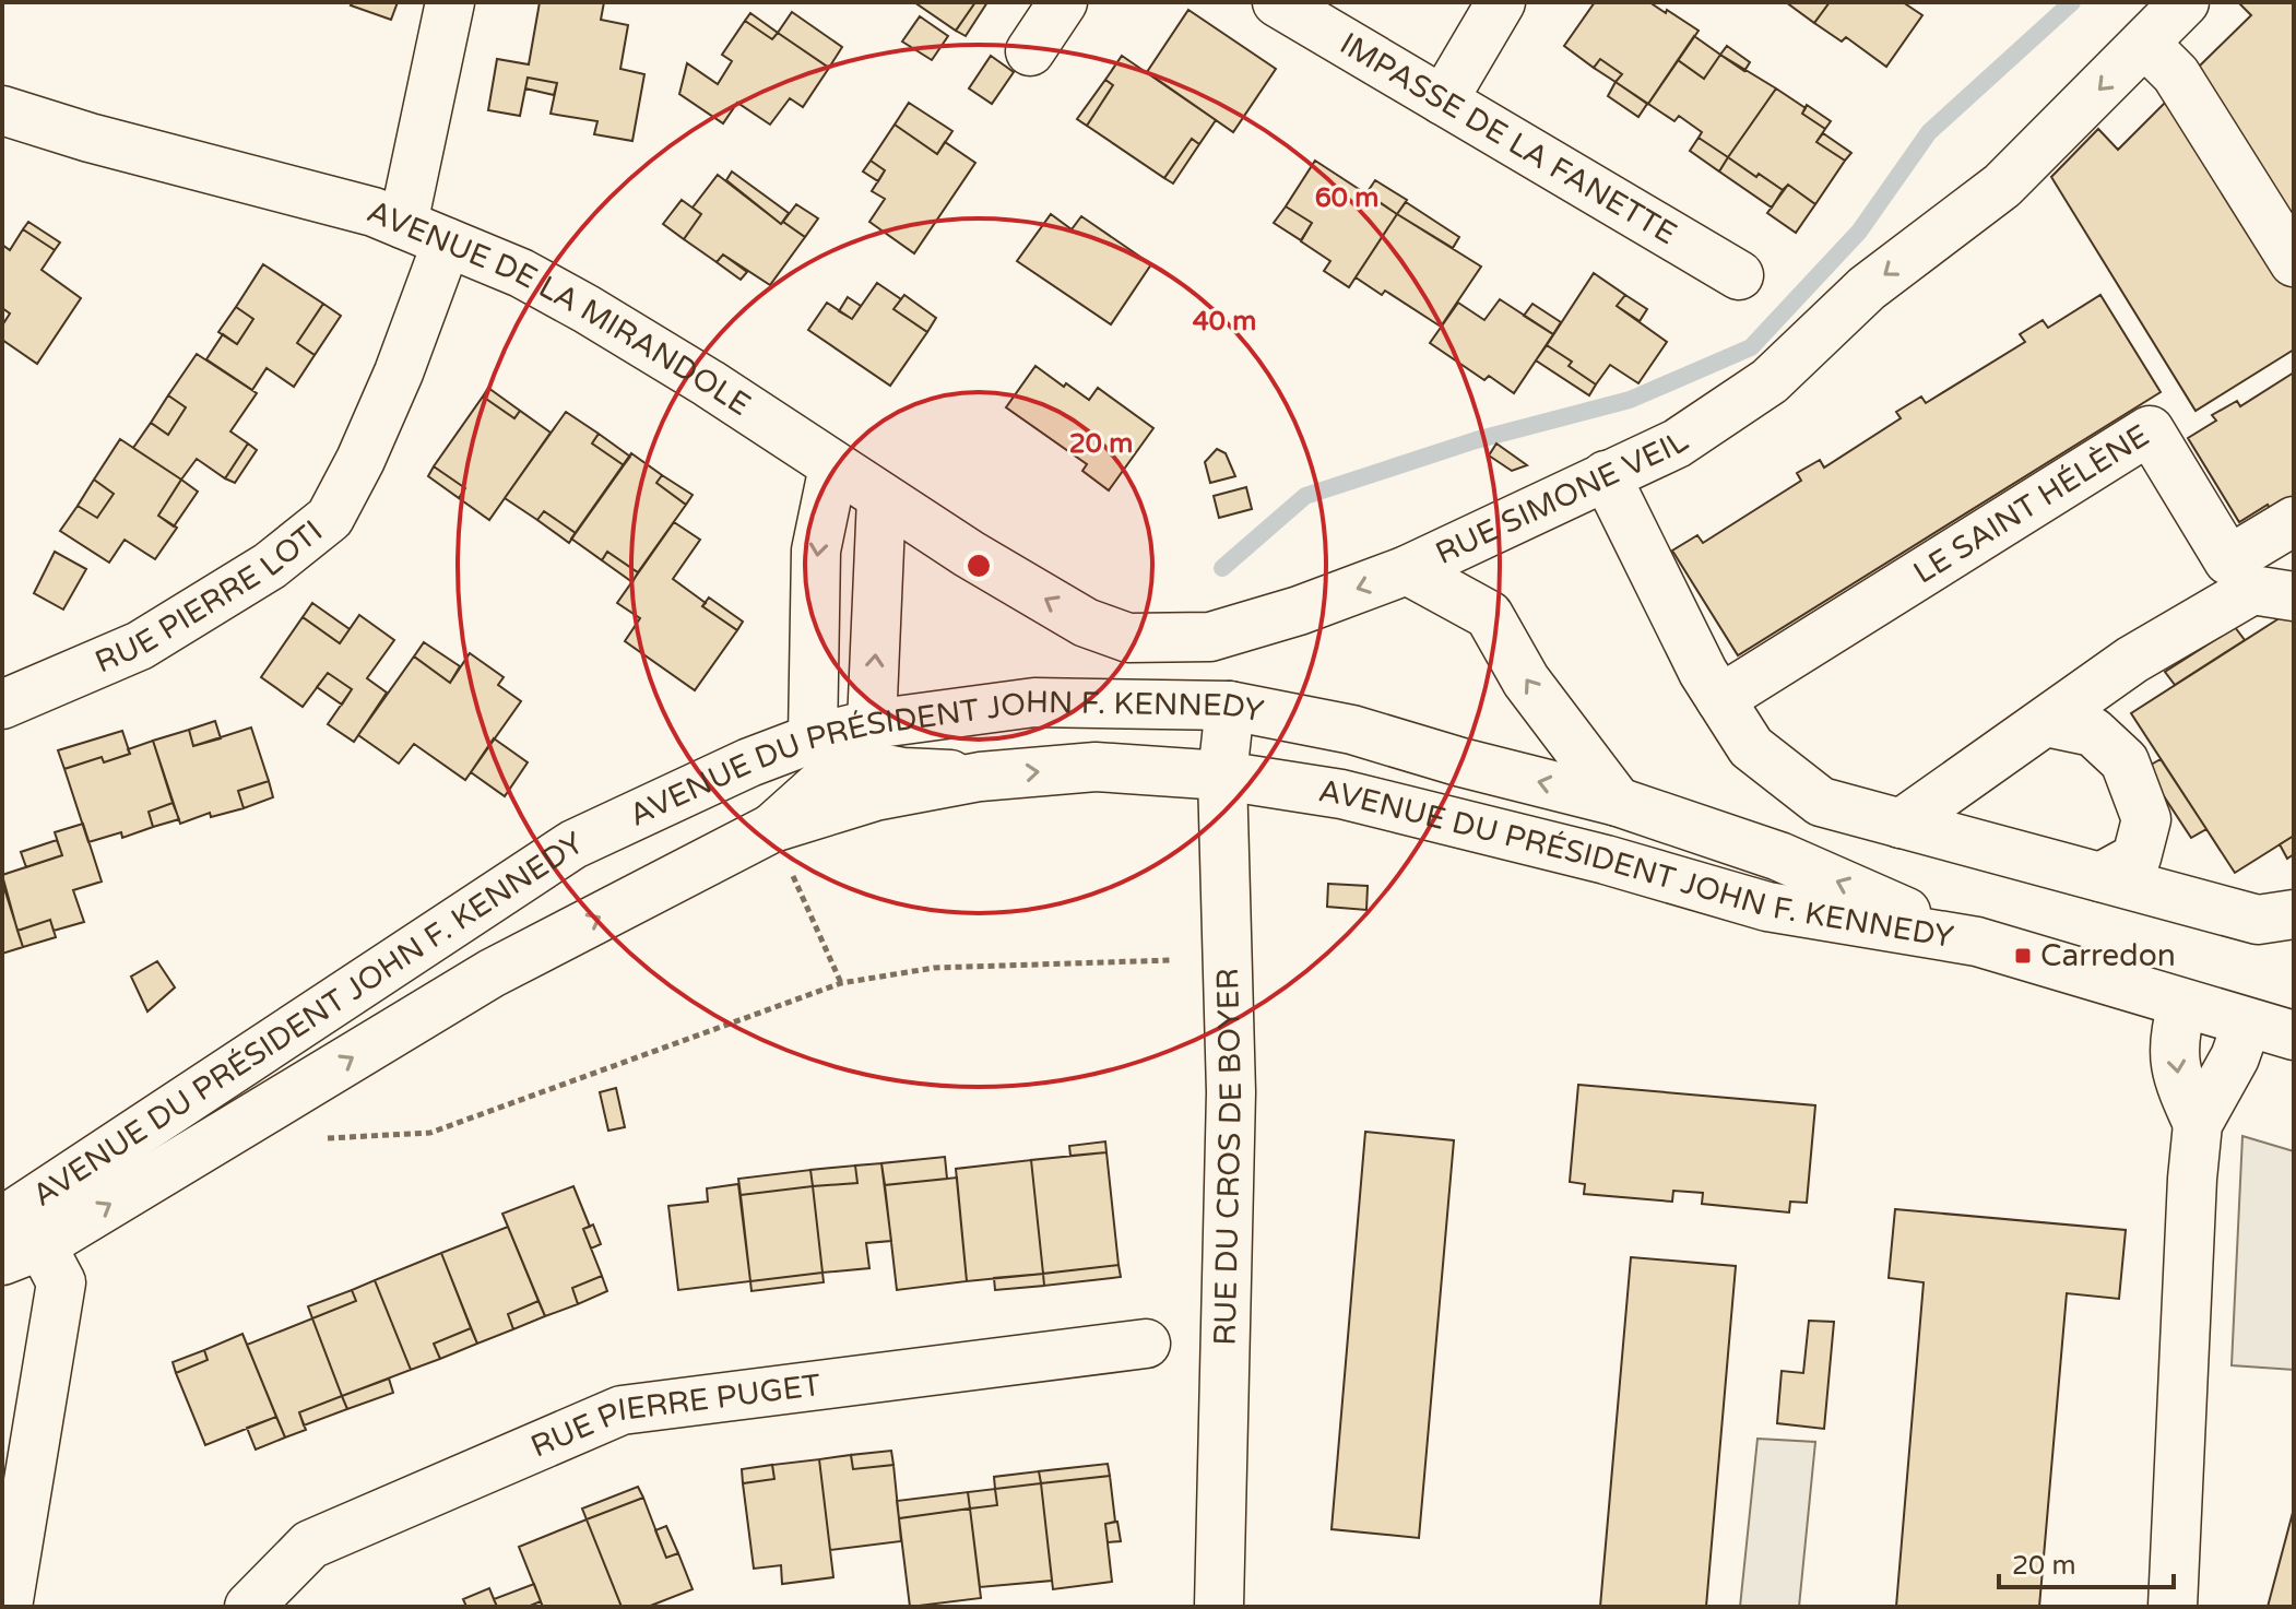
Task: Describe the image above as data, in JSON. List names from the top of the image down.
{
  "streets": {
    "street": [
      "IMPASSE DE LA FANETTE",
      "AVENUE DE LA MIRANDOLE",
      "RUE SIMONE VEIL",
      "LE SAINT HÉLÈNE",
      "RUE PIERRE LOTI",
      "AVENUE DU PRÉSIDENT JOHN F. KENNEDY",
      "RUE DU CROS DE BOYER",
      "RUE PIERRE PUGET"
    ]
  },
  "crossings": [
    ["AVENUE DE LA MIRANDOLE", "RUE SIMONE VEIL"],
    ["AVENUE DE LA MIRANDOLE", "RUE PIERRE LOTI"],
    ["AVENUE DU PRÉSIDENT JOHN F. KENNEDY", "RUE DU CROS DE BOYER"]
  ],
  "one_way": ["RUE SIMONE VEIL"],
  "places": {
    "transit": ["Carredon"]
  },
  "scale_bar": "20 m",
  "rings": ["60 m", "40 m", "20 m"]
}
